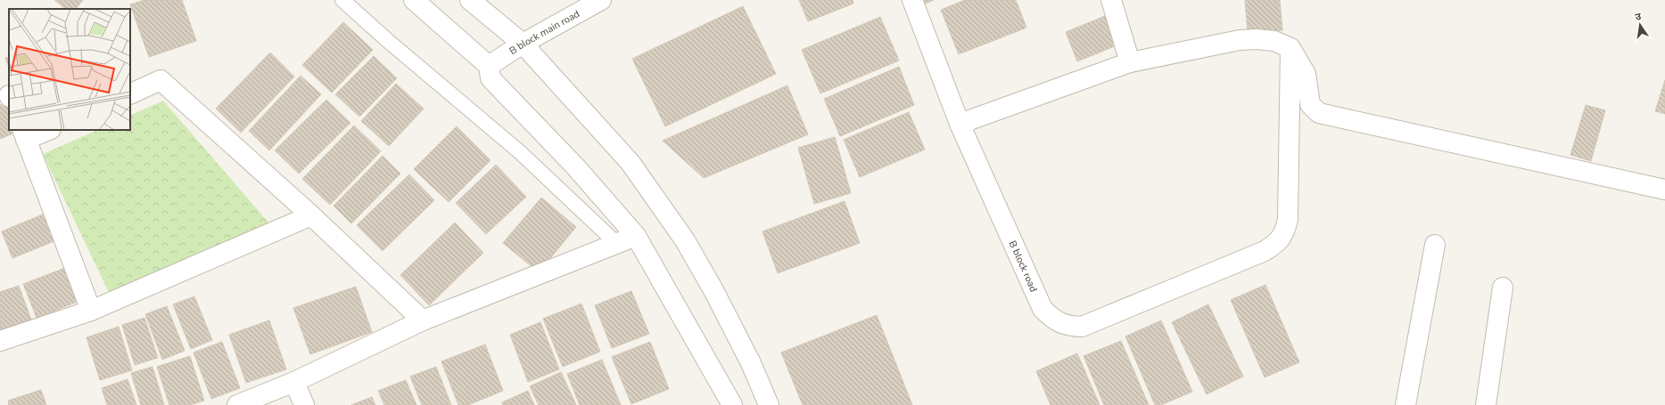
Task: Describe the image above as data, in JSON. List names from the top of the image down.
{
  "streets": {
    "street": ["B block main road", "B block road"]
  },
  "north": "top"
}
